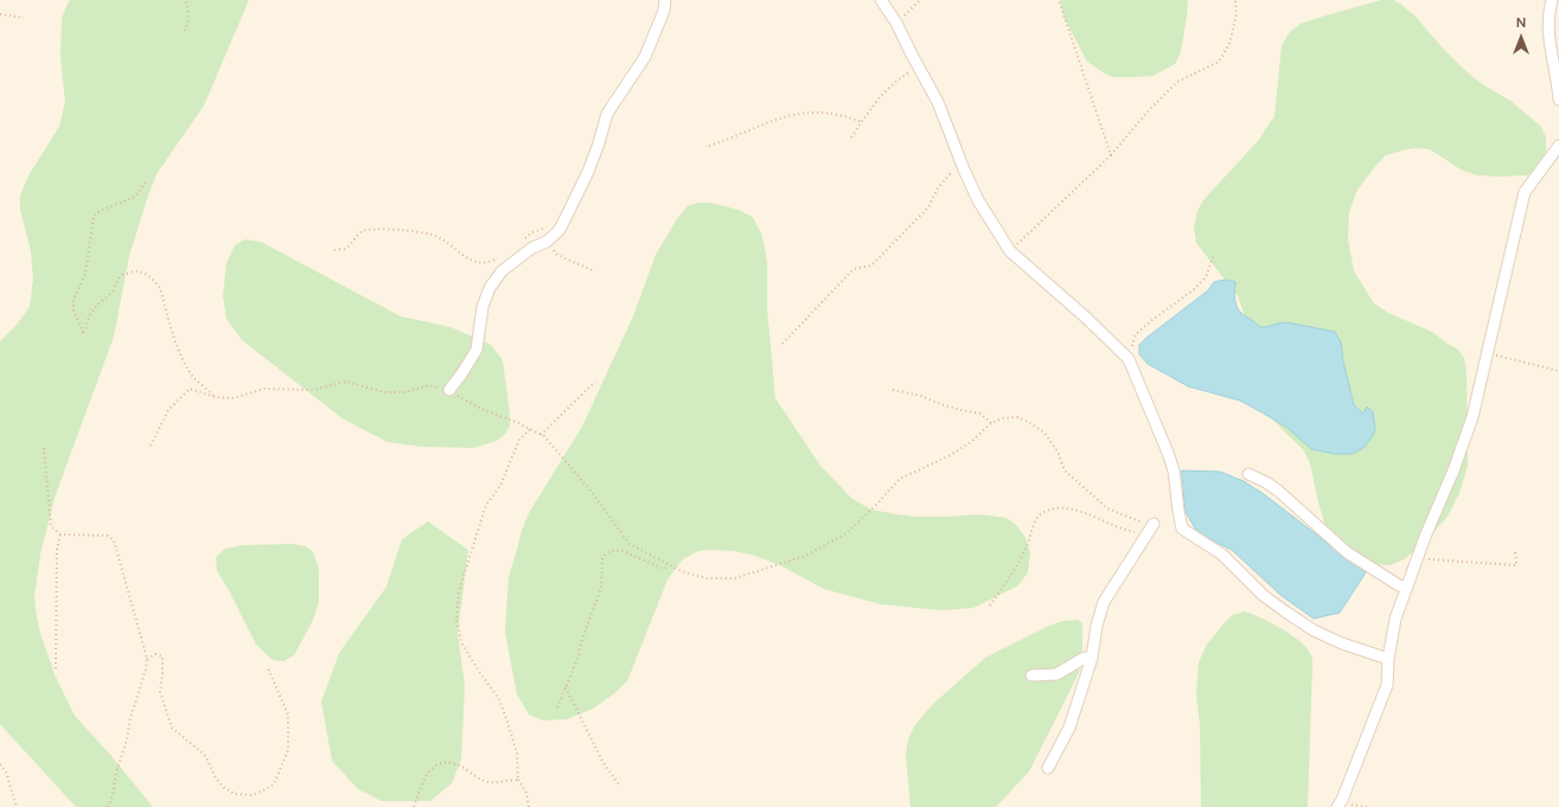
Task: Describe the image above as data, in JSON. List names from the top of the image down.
{
  "north": "top"
}
